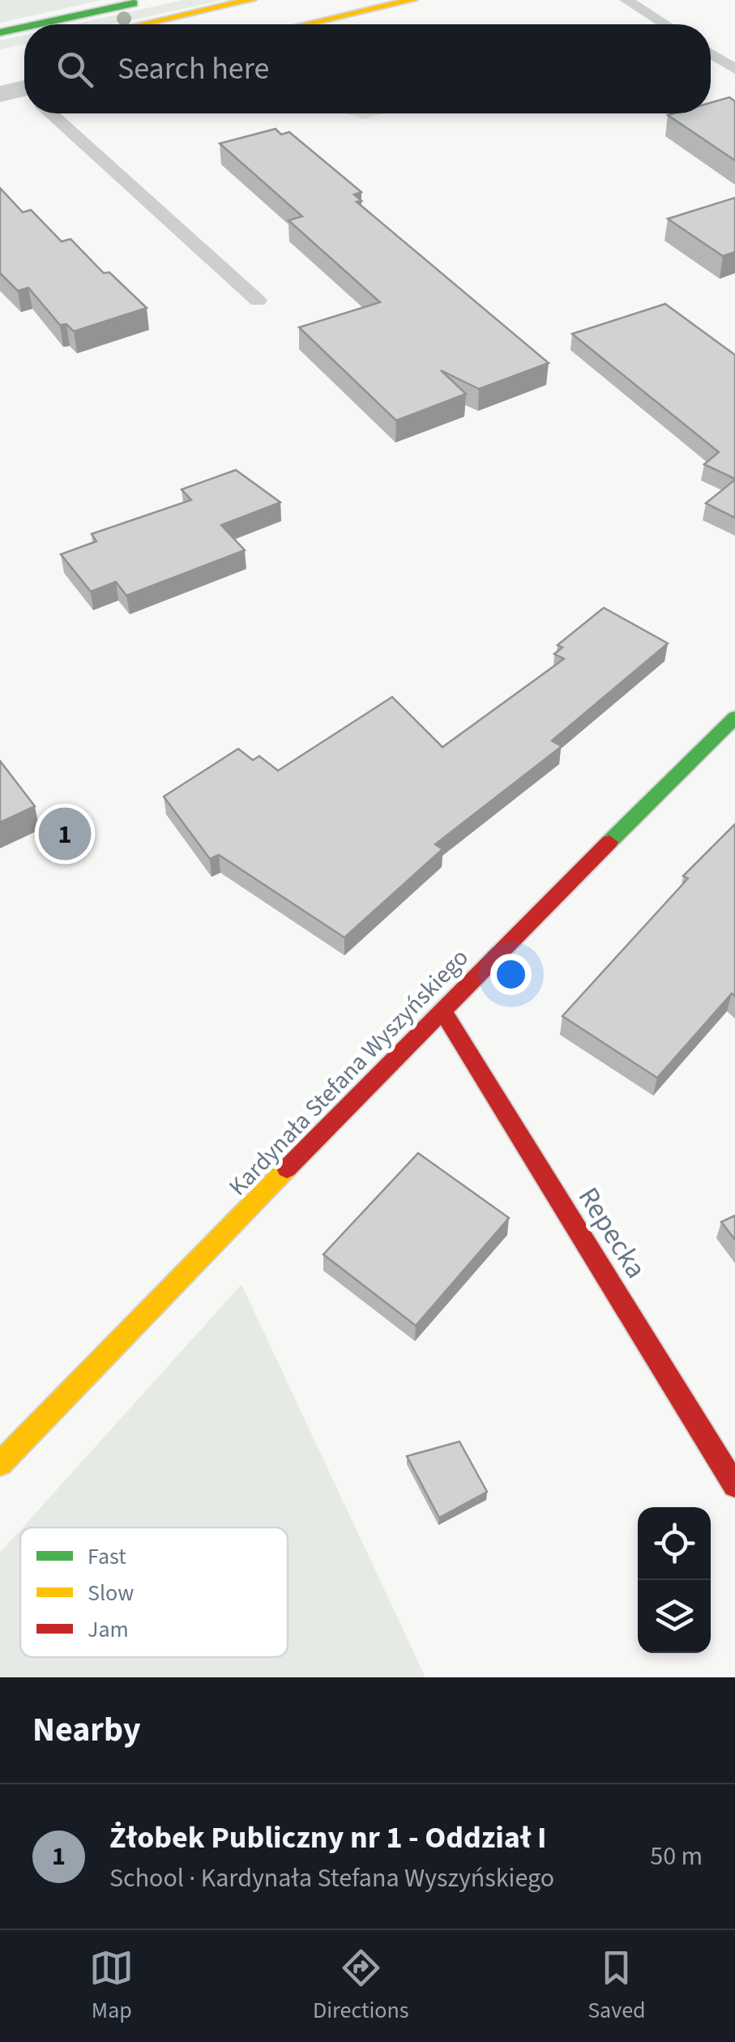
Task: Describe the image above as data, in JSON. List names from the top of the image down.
{
  "streets": {
    "street": ["Kardynała Stefana Wyszyńskiego", "Repecka"]
  },
  "crossings": [
    ["Kardynała Stefana Wyszyńskiego", "Repecka"]
  ],
  "legend": ["Fast", "Slow", "Jam"],
  "page": {
    "search": "Search here",
    "pins": "1",
    "heading": "Nearby",
    "list": [
      {
        "mark": "1",
        "name": "Żłobek Publiczny nr 1 - Oddział I",
        "note": "School · Kardynała Stefana Wyszyńskiego",
        "value": "50 m"
      }
    ],
    "nav": ["Map", "Directions", "Saved"]
  }
}
